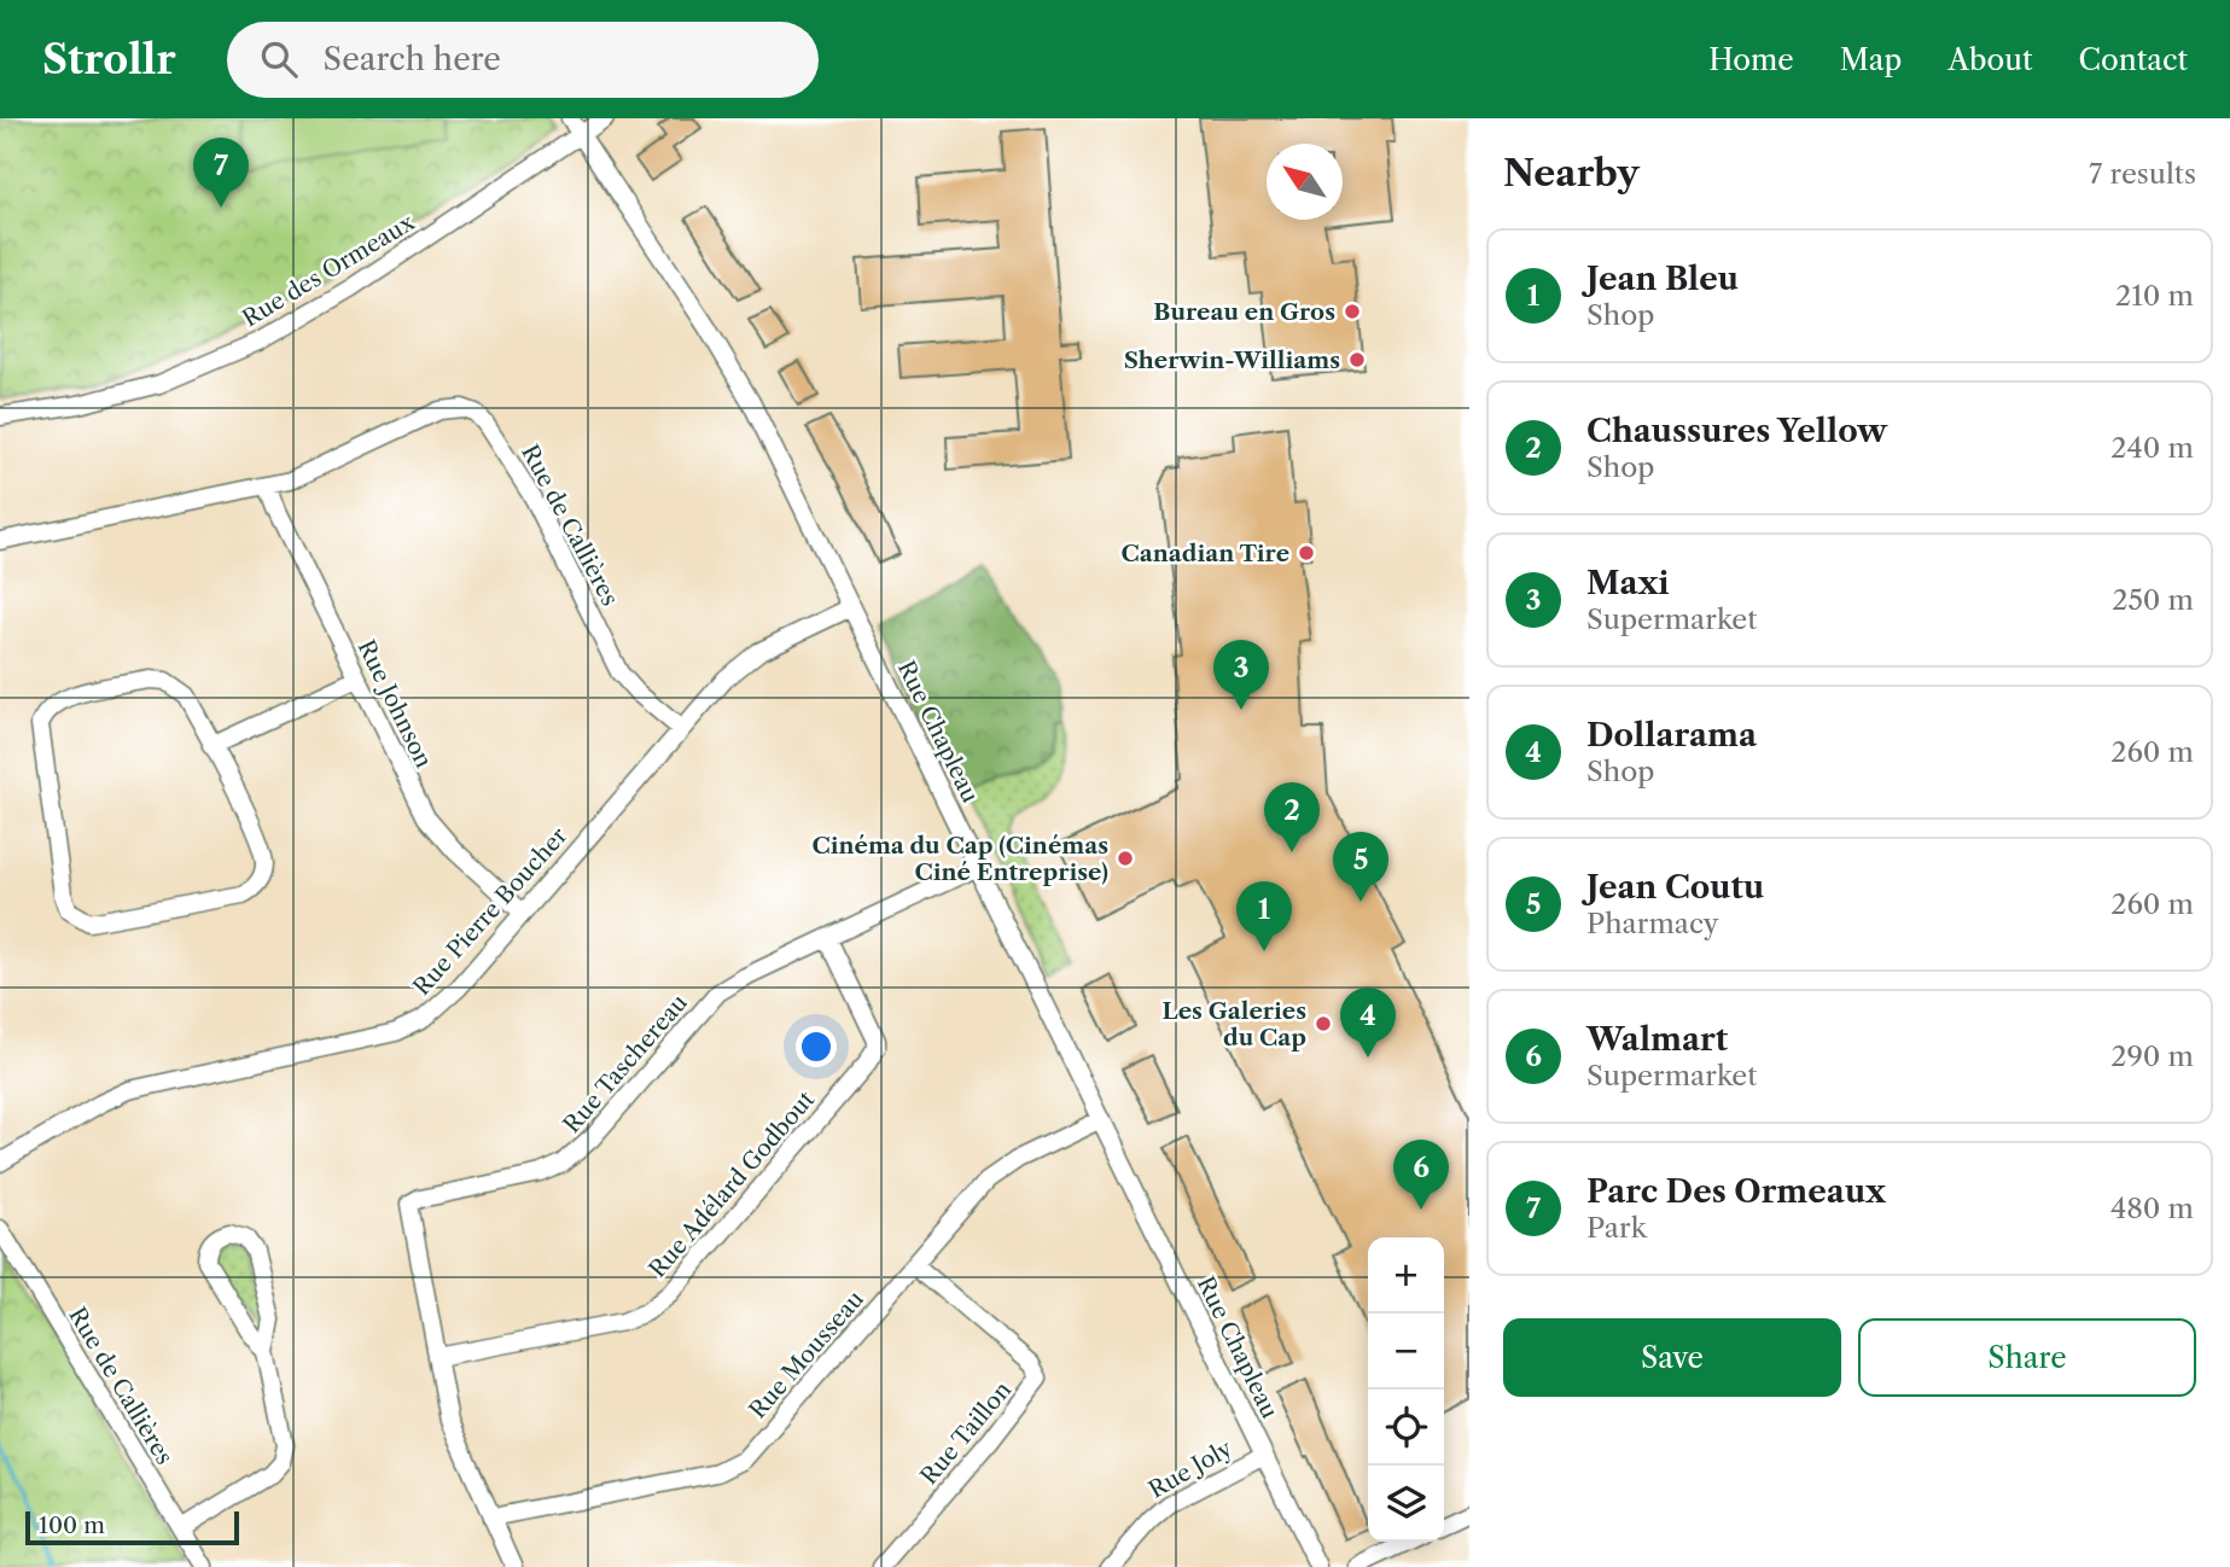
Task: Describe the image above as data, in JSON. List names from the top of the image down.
{
  "streets": {
    "street": [
      "Rue des Ormeaux",
      "Rue de Callières",
      "Rue Johnson",
      "Rue Chapleau",
      "Rue Pierre Boucher",
      "Rue Taschereau",
      "Rue Adélard Godbout",
      "Rue Mousseau",
      "Rue Taillon",
      "Rue Joly"
    ]
  },
  "crossings": [
    ["Rue des Ormeaux", "Rue Chapleau"],
    ["Rue de Callières", "Rue Johnson"],
    ["Rue de Callières", "Rue Pierre Boucher"],
    ["Rue Johnson", "Rue Pierre Boucher"],
    ["Rue Chapleau", "Rue Pierre Boucher"],
    ["Rue Chapleau", "Rue Taschereau"],
    ["Rue Chapleau", "Rue Mousseau"],
    ["Rue Chapleau", "Rue Joly"],
    ["Rue Taschereau", "Rue Adélard Godbout"],
    ["Rue Taschereau", "Rue Mousseau"],
    ["Rue Mousseau", "Rue Taillon"]
  ],
  "places": [
    "Bureau en Gros",
    "Sherwin-Williams",
    "Canadian Tire",
    "Cinéma du Cap (Cinémas Ciné Entreprise)",
    "Les Galeries du Cap"
  ],
  "scale_bar": "100 m",
  "north": "top left",
  "page": {
    "header": "Strollr",
    "search": "Search here",
    "nav": [
      "Home",
      "Map",
      "About",
      "Contact"
    ],
    "heading": ["Nearby", "7 results"],
    "pins": [
      "7",
      "3",
      "2",
      "5",
      "1",
      "4",
      "6"
    ],
    "list": [
      {
        "mark": "1",
        "name": "Jean Bleu",
        "note": "Shop",
        "value": "210 m"
      },
      {
        "mark": "2",
        "name": "Chaussures Yellow",
        "note": "Shop",
        "value": "240 m"
      },
      {
        "mark": "3",
        "name": "Maxi",
        "note": "Supermarket",
        "value": "250 m"
      },
      {
        "mark": "4",
        "name": "Dollarama",
        "note": "Shop",
        "value": "260 m"
      },
      {
        "mark": "5",
        "name": "Jean Coutu",
        "note": "Pharmacy",
        "value": "260 m"
      },
      {
        "mark": "6",
        "name": "Walmart",
        "note": "Supermarket",
        "value": "290 m"
      },
      {
        "mark": "7",
        "name": "Parc Des Ormeaux",
        "note": "Park",
        "value": "480 m"
      }
    ],
    "map_buttons": ["+", "−"],
    "buttons": ["Save", "Share"],
    "scale": "100 m"
  }
}
